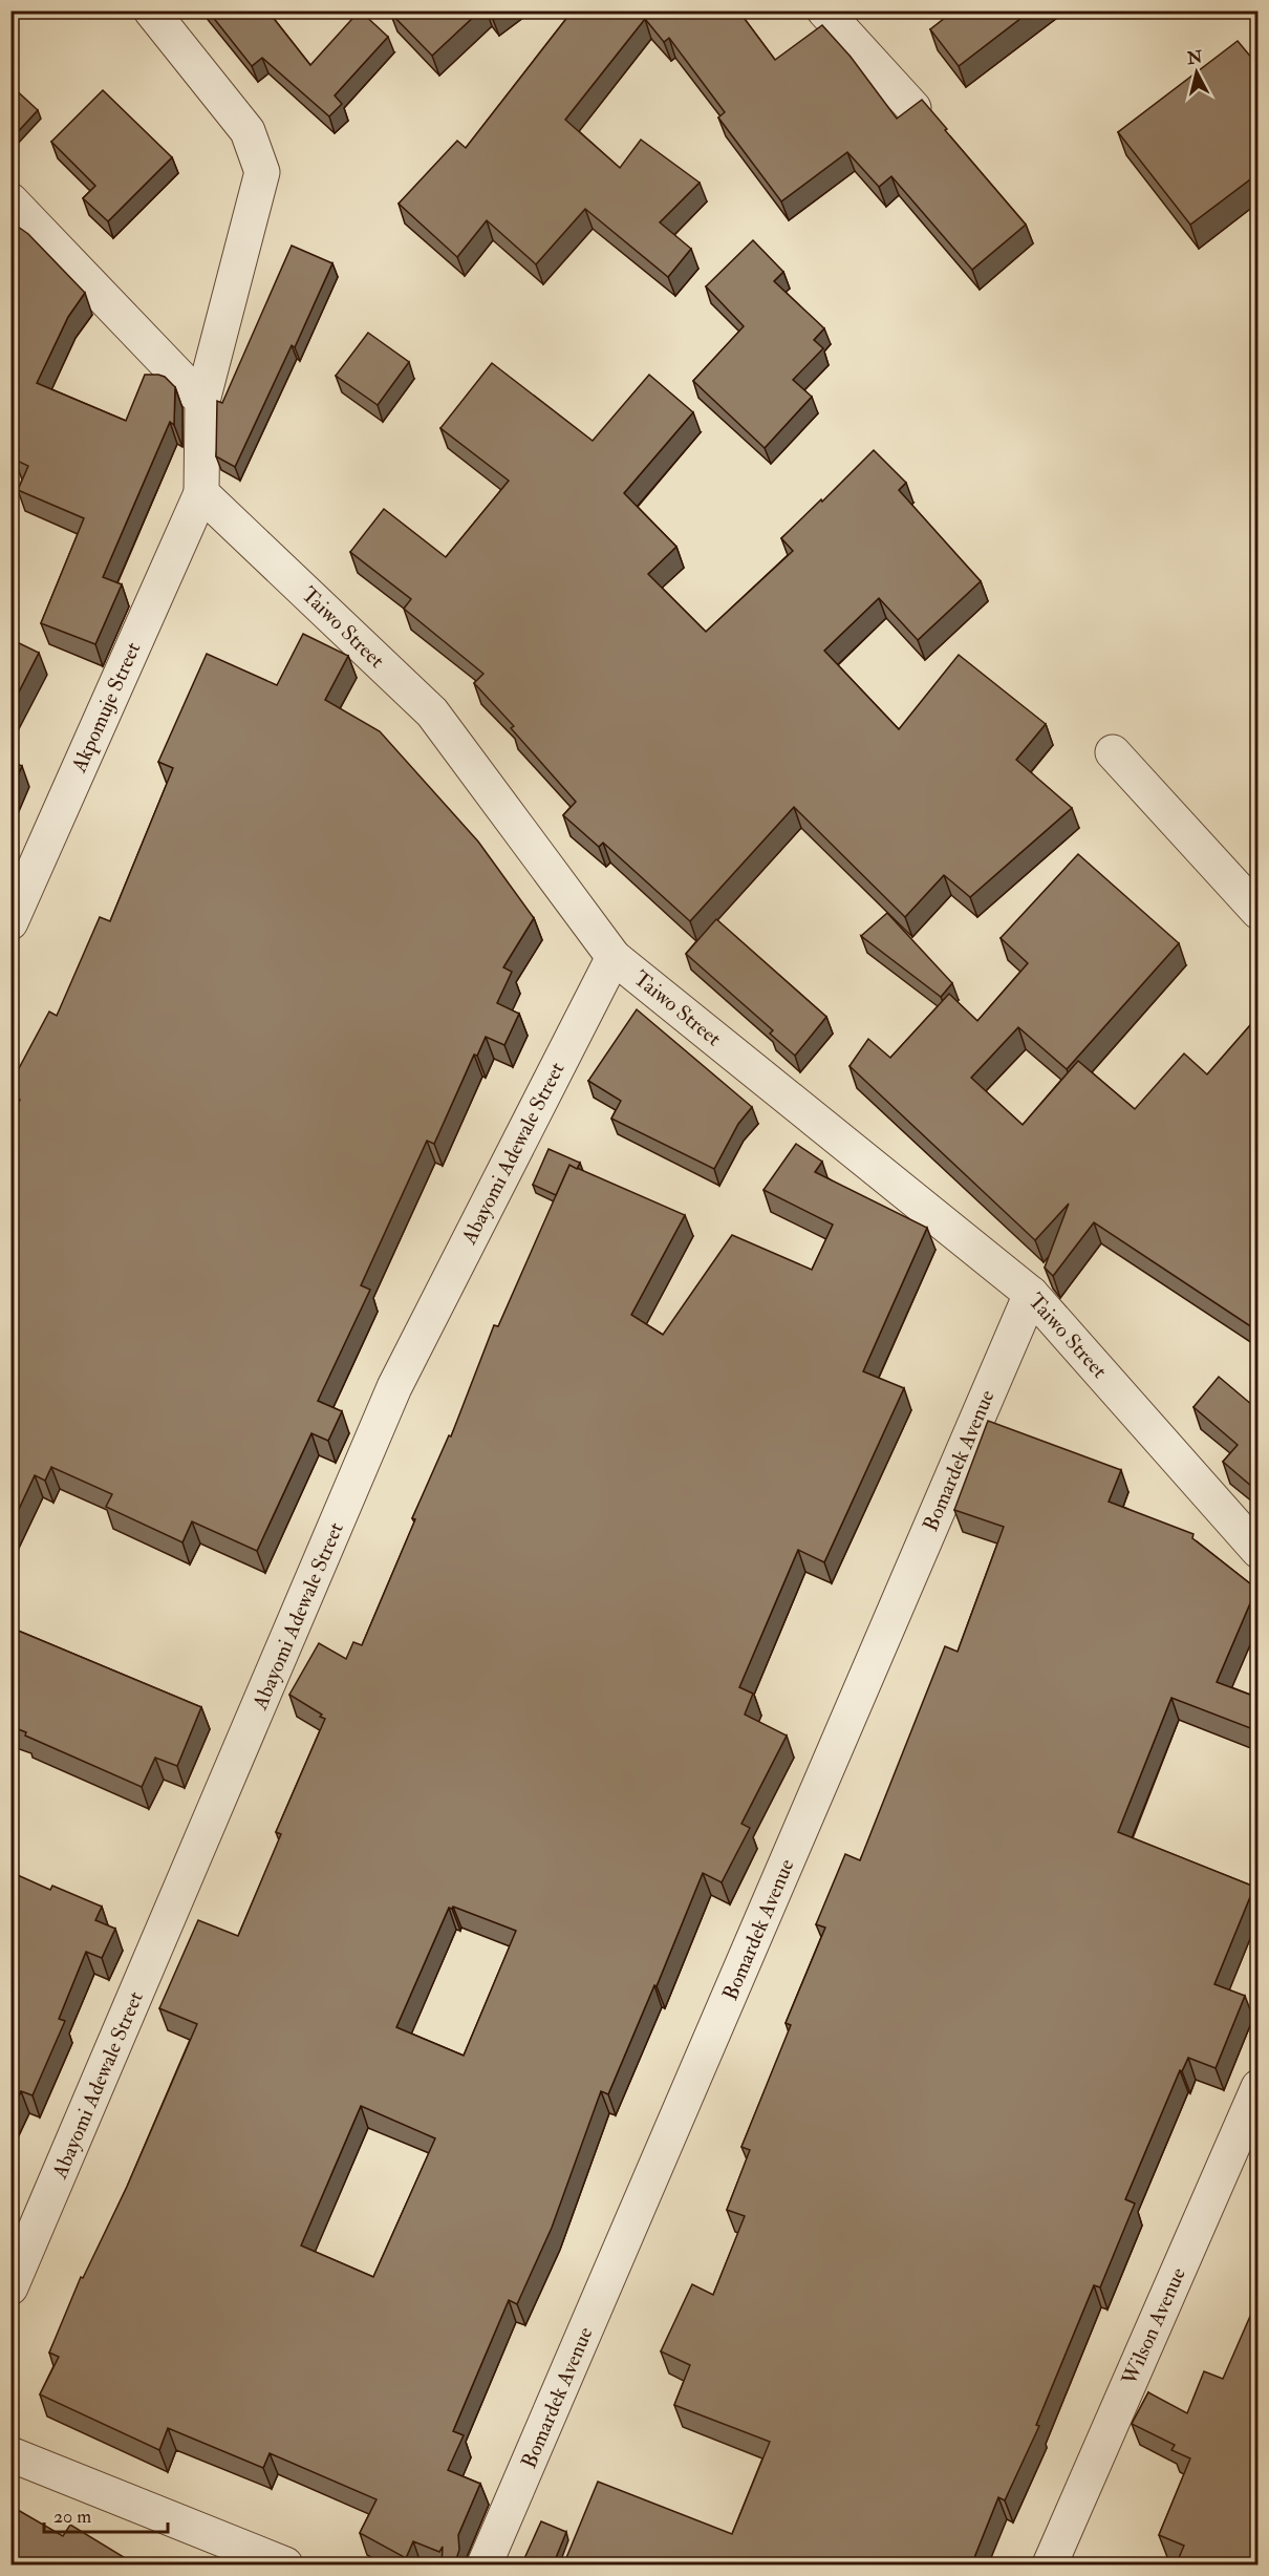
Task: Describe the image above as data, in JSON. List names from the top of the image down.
{
  "streets": {
    "street": [
      "Taiwo Street",
      "Akpomuje Street",
      "Abayomi Adewale Street",
      "Bomardek Avenue",
      "Wilson Avenue"
    ]
  },
  "crossings": [
    ["Taiwo Street", "Akpomuje Street"],
    ["Taiwo Street", "Abayomi Adewale Street"],
    ["Taiwo Street", "Bomardek Avenue"]
  ],
  "scale_bar": "20 m",
  "north": "top"
}
